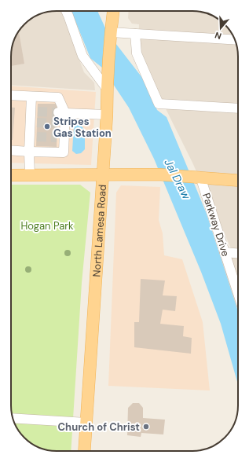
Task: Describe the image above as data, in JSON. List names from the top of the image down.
{
  "streets": {
    "main road": ["North Lamesa Road"],
    "street": ["Parkway Drive"]
  },
  "water": ["Jal Draw"],
  "parks": ["Hogan Park"],
  "places": ["Stripes Gas Station", "Church of Christ"],
  "north": "bottom"
}
